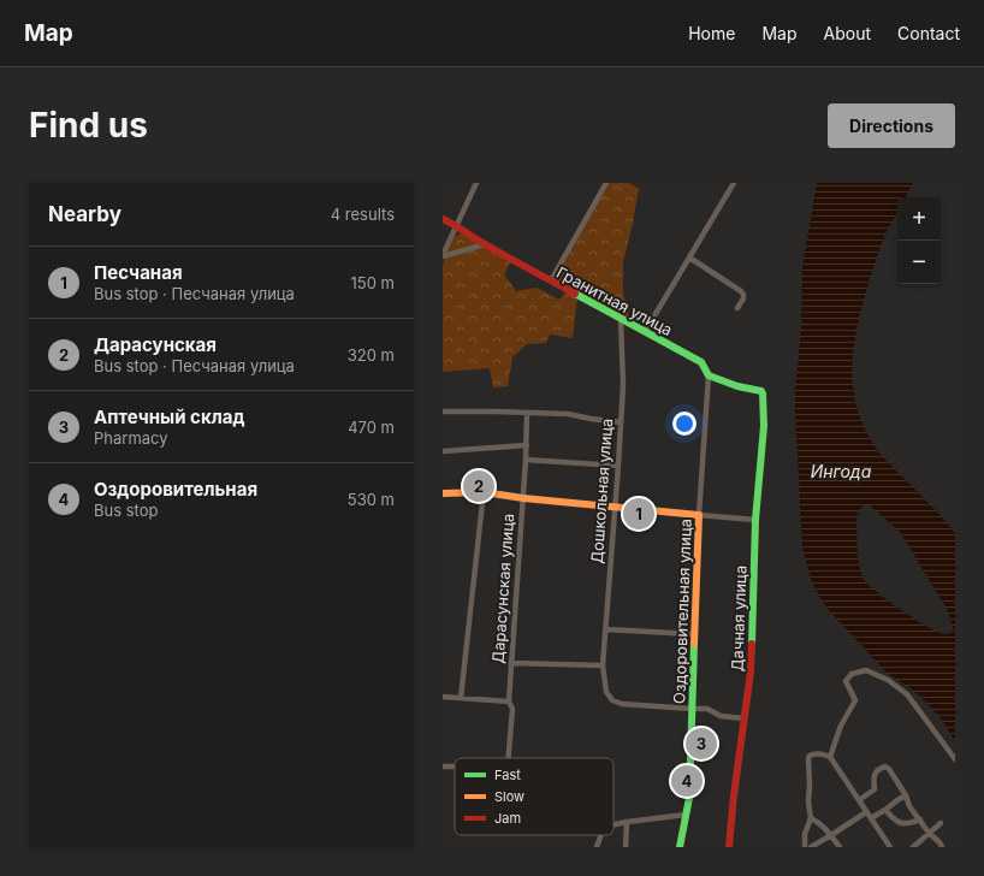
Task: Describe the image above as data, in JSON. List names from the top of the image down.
{
  "streets": {
    "street": [
      "Гранитная улица",
      "Дошкольная улица",
      "Дарасунская улица",
      "Оздоровительная улица",
      "Дачная улица"
    ]
  },
  "crossings": [
    ["Гранитная улица", "Дошкольная улица"],
    ["Гранитная улица", "Оздоровительная улица"],
    ["Гранитная улица", "Дачная улица"],
    ["Дошкольная улица", "Оздоровительная улица"],
    ["Оздоровительная улица", "Дачная улица"]
  ],
  "water": ["Ингода"],
  "legend": ["Fast", "Slow", "Jam"],
  "page": {
    "header": "Map",
    "nav": [
      "Home",
      "Map",
      "About",
      "Contact"
    ],
    "buttons": "Directions",
    "title": "Find us",
    "heading": ["Nearby", "4 results"],
    "map_buttons": ["+", "−"],
    "list": [
      {
        "mark": "1",
        "name": "Песчаная",
        "note": "Bus stop · Песчаная улица",
        "value": "150 m"
      },
      {
        "mark": "2",
        "name": "Дарасунская",
        "note": "Bus stop · Песчаная улица",
        "value": "320 m"
      },
      {
        "mark": "3",
        "name": "Аптечный склад",
        "note": "Pharmacy",
        "value": "470 m"
      },
      {
        "mark": "4",
        "name": "Оздоровительная",
        "note": "Bus stop",
        "value": "530 m"
      }
    ],
    "pins": [
      "2",
      "1",
      "3",
      "4"
    ]
  }
}
